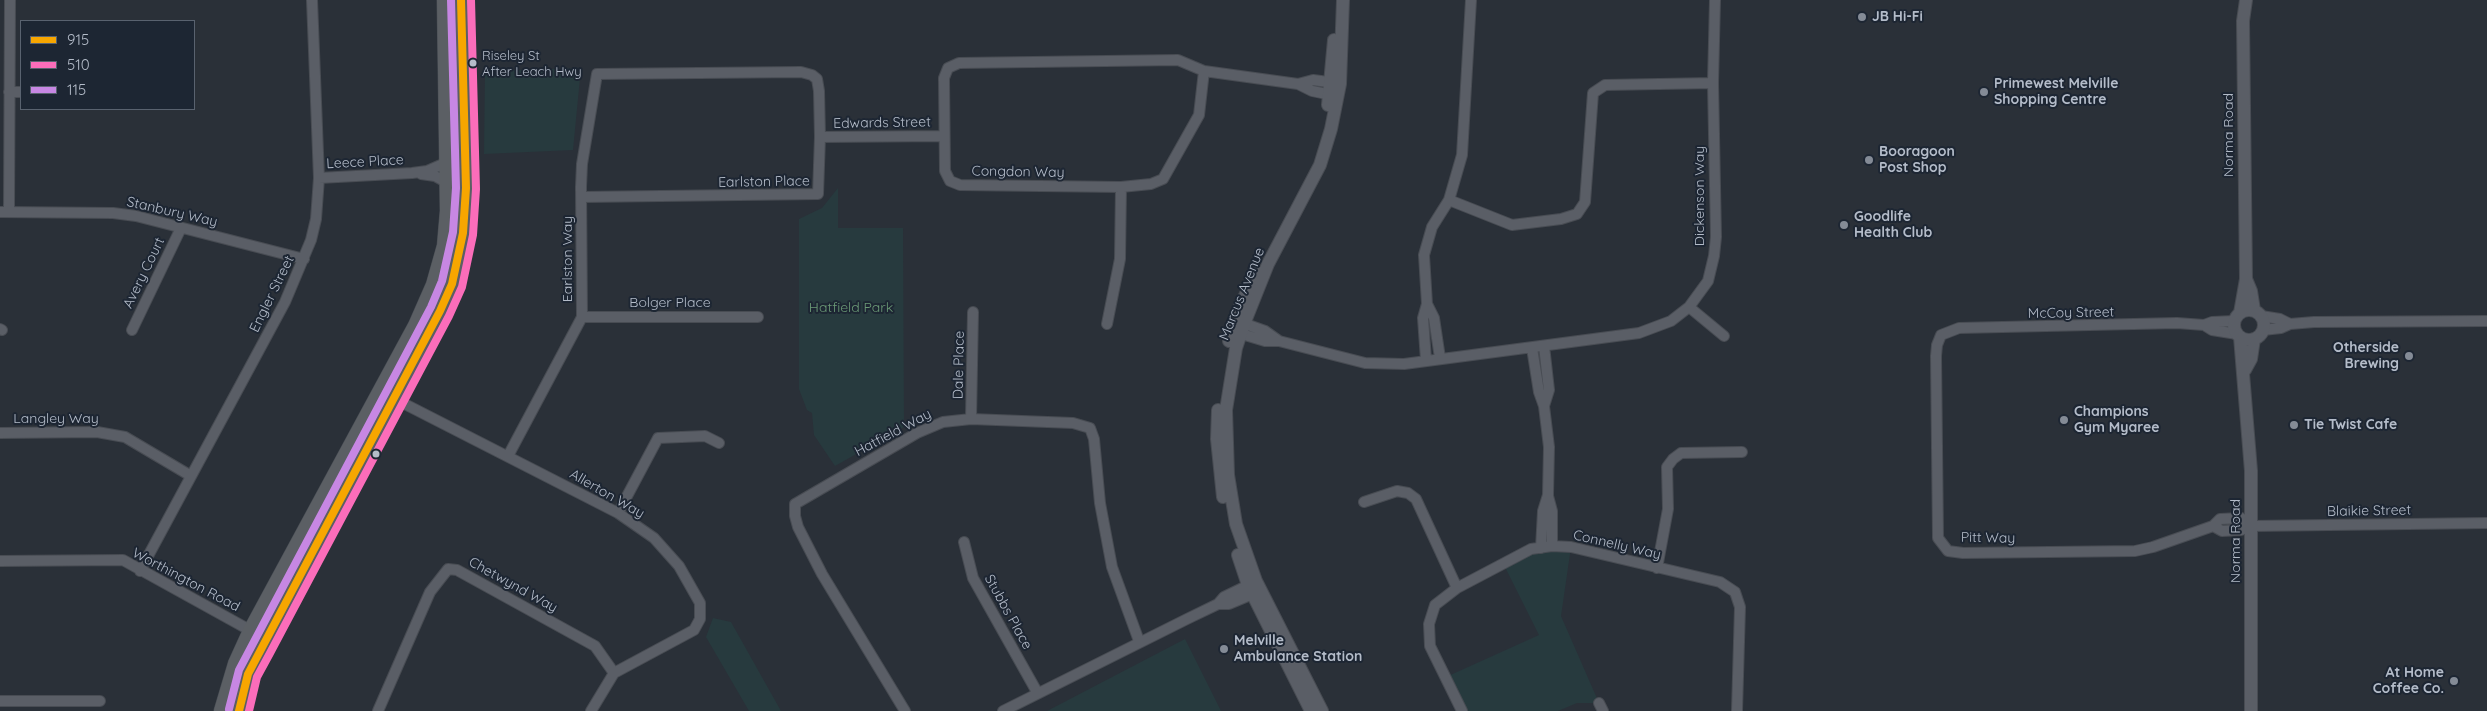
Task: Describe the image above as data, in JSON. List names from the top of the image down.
{
  "streets": {
    "street": [
      "Edwards Street",
      "Norma Road",
      "Leece Place",
      "Congdon Way",
      "Earlston Place",
      "Dickenson Way",
      "Stanbury Way",
      "Earlston Way",
      "Avery Court",
      "Engler Street",
      "Marcus Avenue",
      "Bolger Place",
      "McCoy Street",
      "Dale Place",
      "Langley Way",
      "Hatfield Way",
      "Allerton Way",
      "Blaikie Street",
      "Pitt Way",
      "Connelly Way",
      "Worthington Road",
      "Chetwynd Way",
      "Stubbs Place"
    ]
  },
  "crossings": [
    ["Edwards Street", "Congdon Way"],
    ["Edwards Street", "Earlston Place"],
    ["Norma Road", "McCoy Street"],
    ["Norma Road", "Blaikie Street"],
    ["Norma Road", "Pitt Way"],
    ["Leece Place", "Engler Street"],
    ["Congdon Way", "Marcus Avenue"],
    ["Earlston Place", "Earlston Way"],
    ["Dickenson Way", "Marcus Avenue"],
    ["Stanbury Way", "Avery Court"],
    ["Stanbury Way", "Engler Street"],
    ["Earlston Way", "Bolger Place"],
    ["Earlston Way", "Allerton Way"],
    ["Engler Street", "Langley Way"],
    ["Engler Street", "Worthington Road"],
    ["McCoy Street", "Pitt Way"],
    ["Dale Place", "Hatfield Way"],
    ["Allerton Way", "Chetwynd Way"],
    ["Blaikie Street", "Pitt Way"]
  ],
  "parks": ["Hatfield Park"],
  "places": [
    "JB Hi-Fi",
    "Riseley St After Leach Hwy",
    "Primewest Melville Shopping Centre",
    "Booragoon Post Shop",
    "Goodlife Health Club",
    "Otherside Brewing",
    "Champions Gym Myaree",
    "Tie Twist Cafe",
    "Melville Ambulance Station",
    "At Home Coffee Co."
  ],
  "lines": ["transit line 915", "transit line 510", "transit line 115"],
  "legend": ["915", "510", "115"]
}
